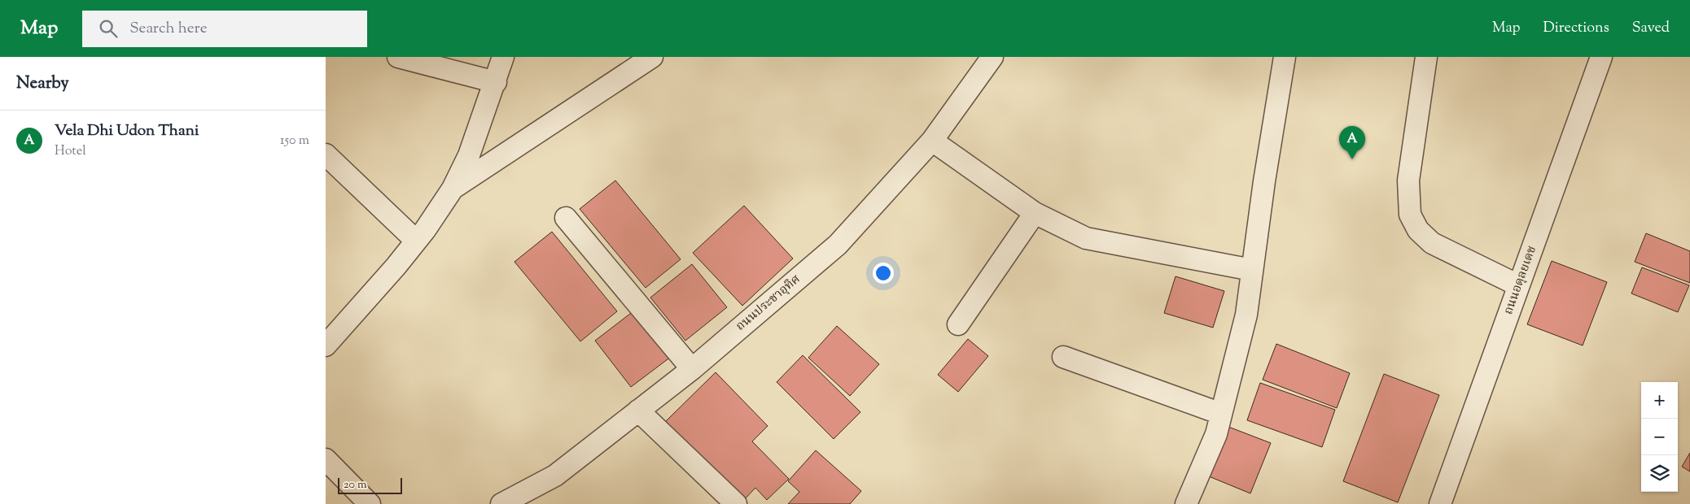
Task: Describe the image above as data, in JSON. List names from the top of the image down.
{
  "streets": {
    "street": ["ถนนอดุลยเดช", "ถนนประชาอุทิศ"]
  },
  "scale_bar": "20 m",
  "page": {
    "header": "Map",
    "search": "Search here",
    "nav": ["Map", "Directions", "Saved"],
    "heading": "Nearby",
    "list": [
      {
        "mark": "A",
        "name": "Vela Dhi Udon Thani",
        "note": "Hotel",
        "value": "150 m"
      }
    ],
    "pins": "A",
    "map_buttons": ["+", "−"],
    "scale": "20 m"
  }
}
